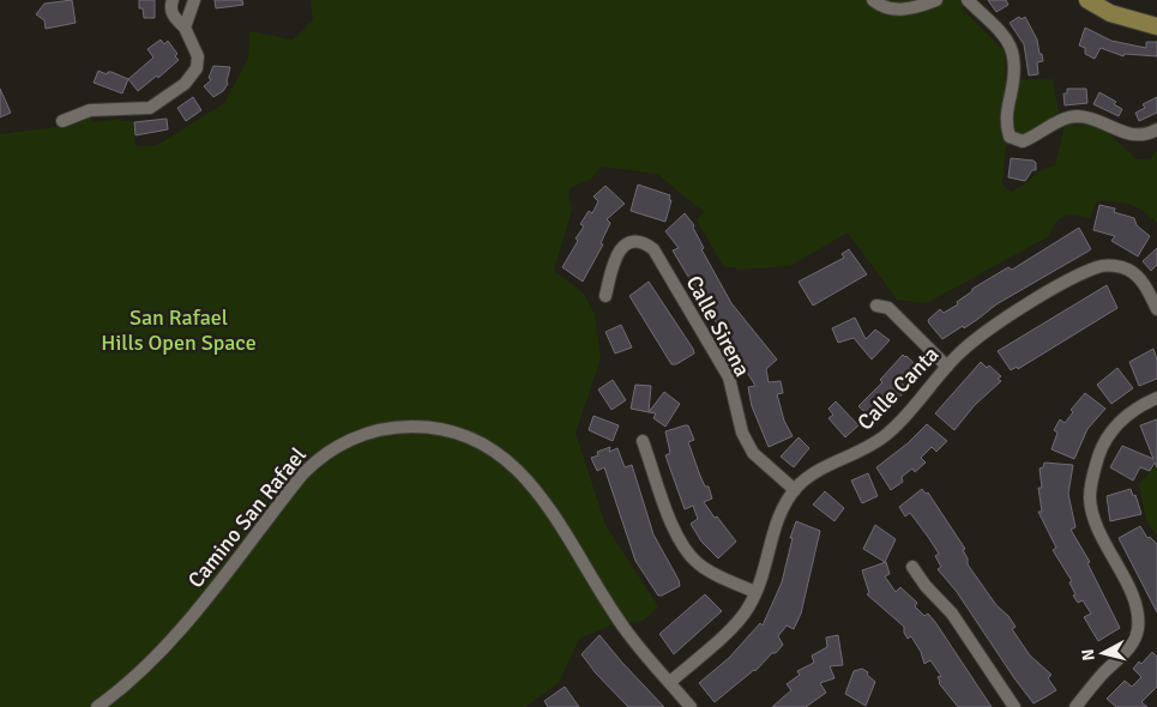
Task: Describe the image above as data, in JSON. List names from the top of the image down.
{
  "streets": {
    "street": ["Calle Sirena", "Calle Canta", "Camino San Rafael"]
  },
  "crossings": [
    ["Calle Sirena", "Calle Canta"],
    ["Calle Canta", "Camino San Rafael"]
  ],
  "parks": ["San Rafael Hills Open Space"],
  "north": "left"
}
